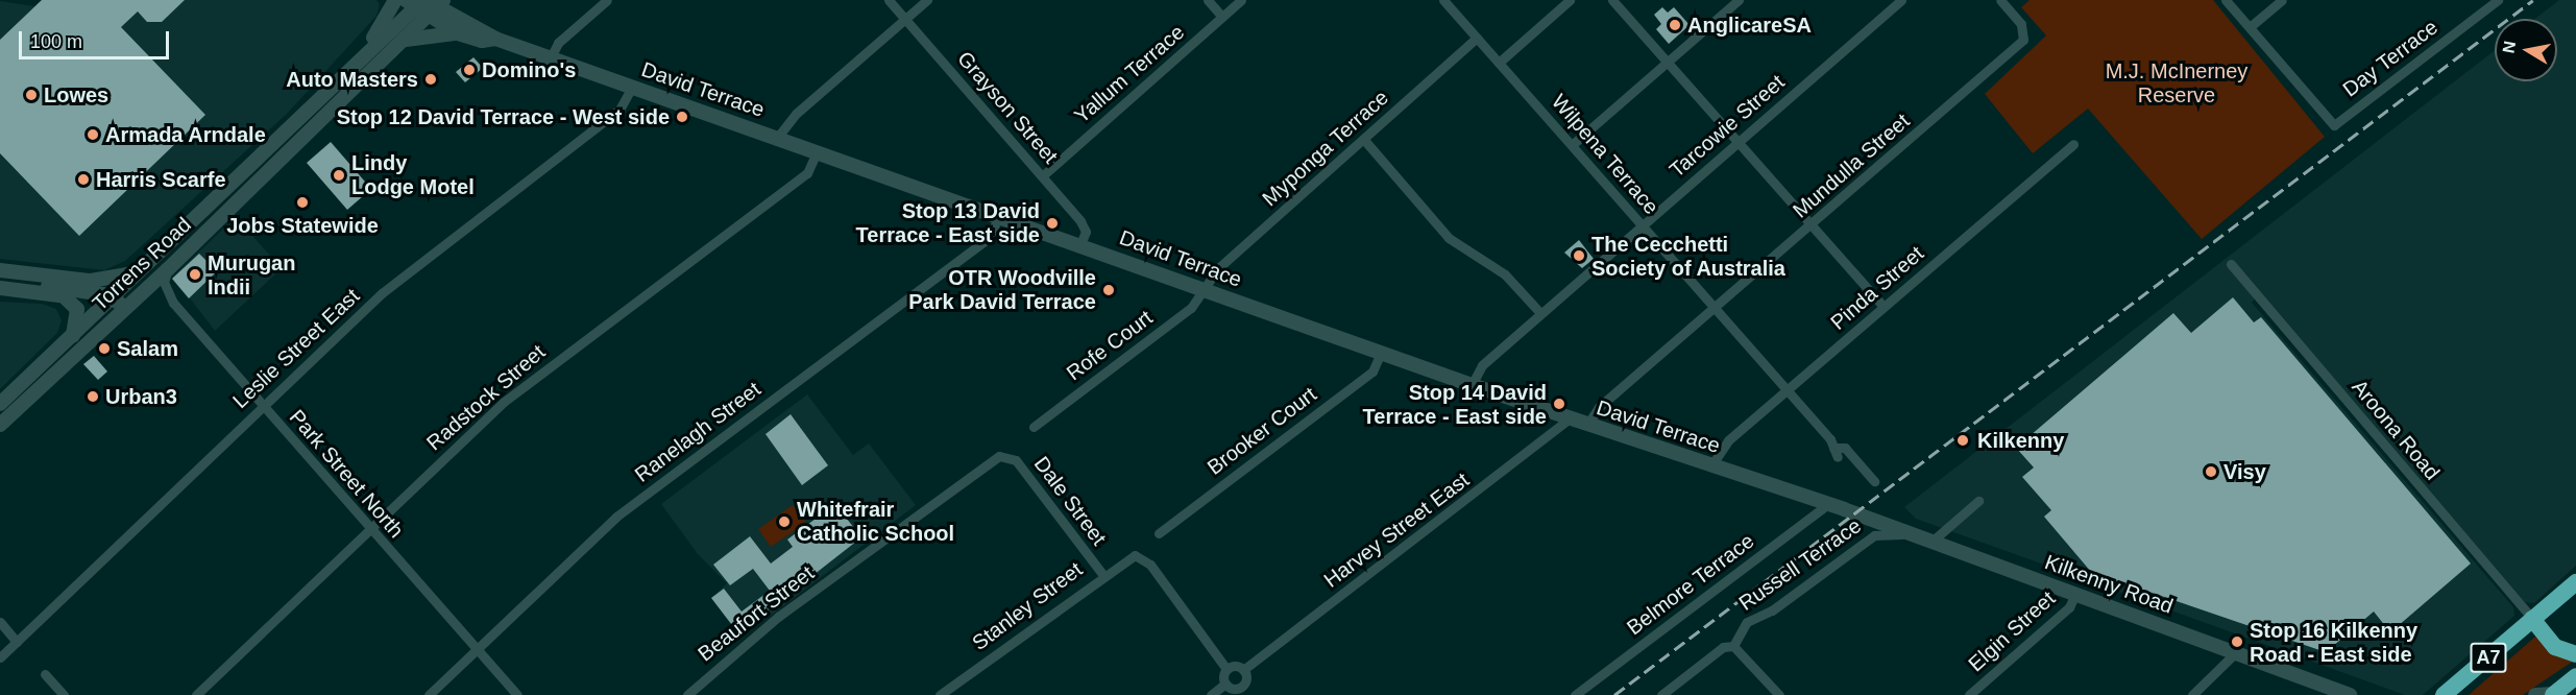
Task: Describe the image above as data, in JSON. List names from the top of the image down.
{
  "streets": {
    "highway": ["A7"],
    "main road": ["David Terrace", "Torrens Road", "Kilkenny Road"],
    "street": [
      "Day Terrace",
      "Yallum Terrace",
      "Grayson Street",
      "Tarcowie Street",
      "Myponga Terrace",
      "Wilpena Terrace",
      "Mundulla Street",
      "Pinda Street",
      "Rofe Court",
      "Leslie Street East",
      "Radstock Street",
      "Aroona Road",
      "Brooker Court",
      "Ranelagh Street",
      "Park Street North",
      "Dale Street",
      "Harvey Street East",
      "Russell Terrace",
      "Belmore Terrace",
      "Stanley Street",
      "Beaufort Street",
      "Elgin Street"
    ]
  },
  "crossings": [
    ["Yallum Terrace", "Grayson Street"],
    ["David Terrace", "Grayson Street"],
    ["David Terrace", "Tarcowie Street"],
    ["David Terrace", "Myponga Terrace"],
    ["David Terrace", "Mundulla Street"],
    ["David Terrace", "Torrens Road"],
    ["David Terrace", "Pinda Street"],
    ["David Terrace", "Rofe Court"],
    ["David Terrace", "Leslie Street East"],
    ["David Terrace", "Radstock Street"],
    ["David Terrace", "Brooker Court"],
    ["David Terrace", "Ranelagh Street"],
    ["David Terrace", "Harvey Street East"],
    ["David Terrace", "Belmore Terrace"],
    ["David Terrace", "Kilkenny Road"],
    ["Tarcowie Street", "Wilpena Terrace"],
    ["Myponga Terrace", "Wilpena Terrace"],
    ["Myponga Terrace", "Rofe Court"],
    ["Wilpena Terrace", "Mundulla Street"],
    ["Wilpena Terrace", "Pinda Street"],
    ["Torrens Road", "Park Street North"],
    ["Leslie Street East", "Park Street North"],
    ["Radstock Street", "Park Street North"],
    ["Aroona Road", "A7"],
    ["Ranelagh Street", "Park Street North"],
    ["Dale Street", "Stanley Street"],
    ["Dale Street", "Beaufort Street"],
    ["Russell Terrace", "Kilkenny Road"],
    ["Kilkenny Road", "Elgin Street"]
  ],
  "parks": ["M.J. McInerney Reserve"],
  "places": [
    "AnglicareSA",
    "Domino's",
    "Auto Masters",
    "Lowes",
    "Stop 12 David Terrace - West side",
    "Armada Arndale",
    "Lindy Lodge Motel",
    "Harris Scarfe",
    "Jobs Statewide",
    "Stop 13 David Terrace - East side",
    "The Cecchetti Society of Australia",
    "Murugan Indii",
    "OTR Woodville Park David Terrace",
    "Salam",
    "Urban3",
    "Stop 14 David Terrace - East side",
    "Kilkenny",
    "Visy",
    "Whitefrair Catholic School",
    "Stop 16 Kilkenny Road - East side"
  ],
  "scale_bar": "100 m",
  "north": "left"
}
